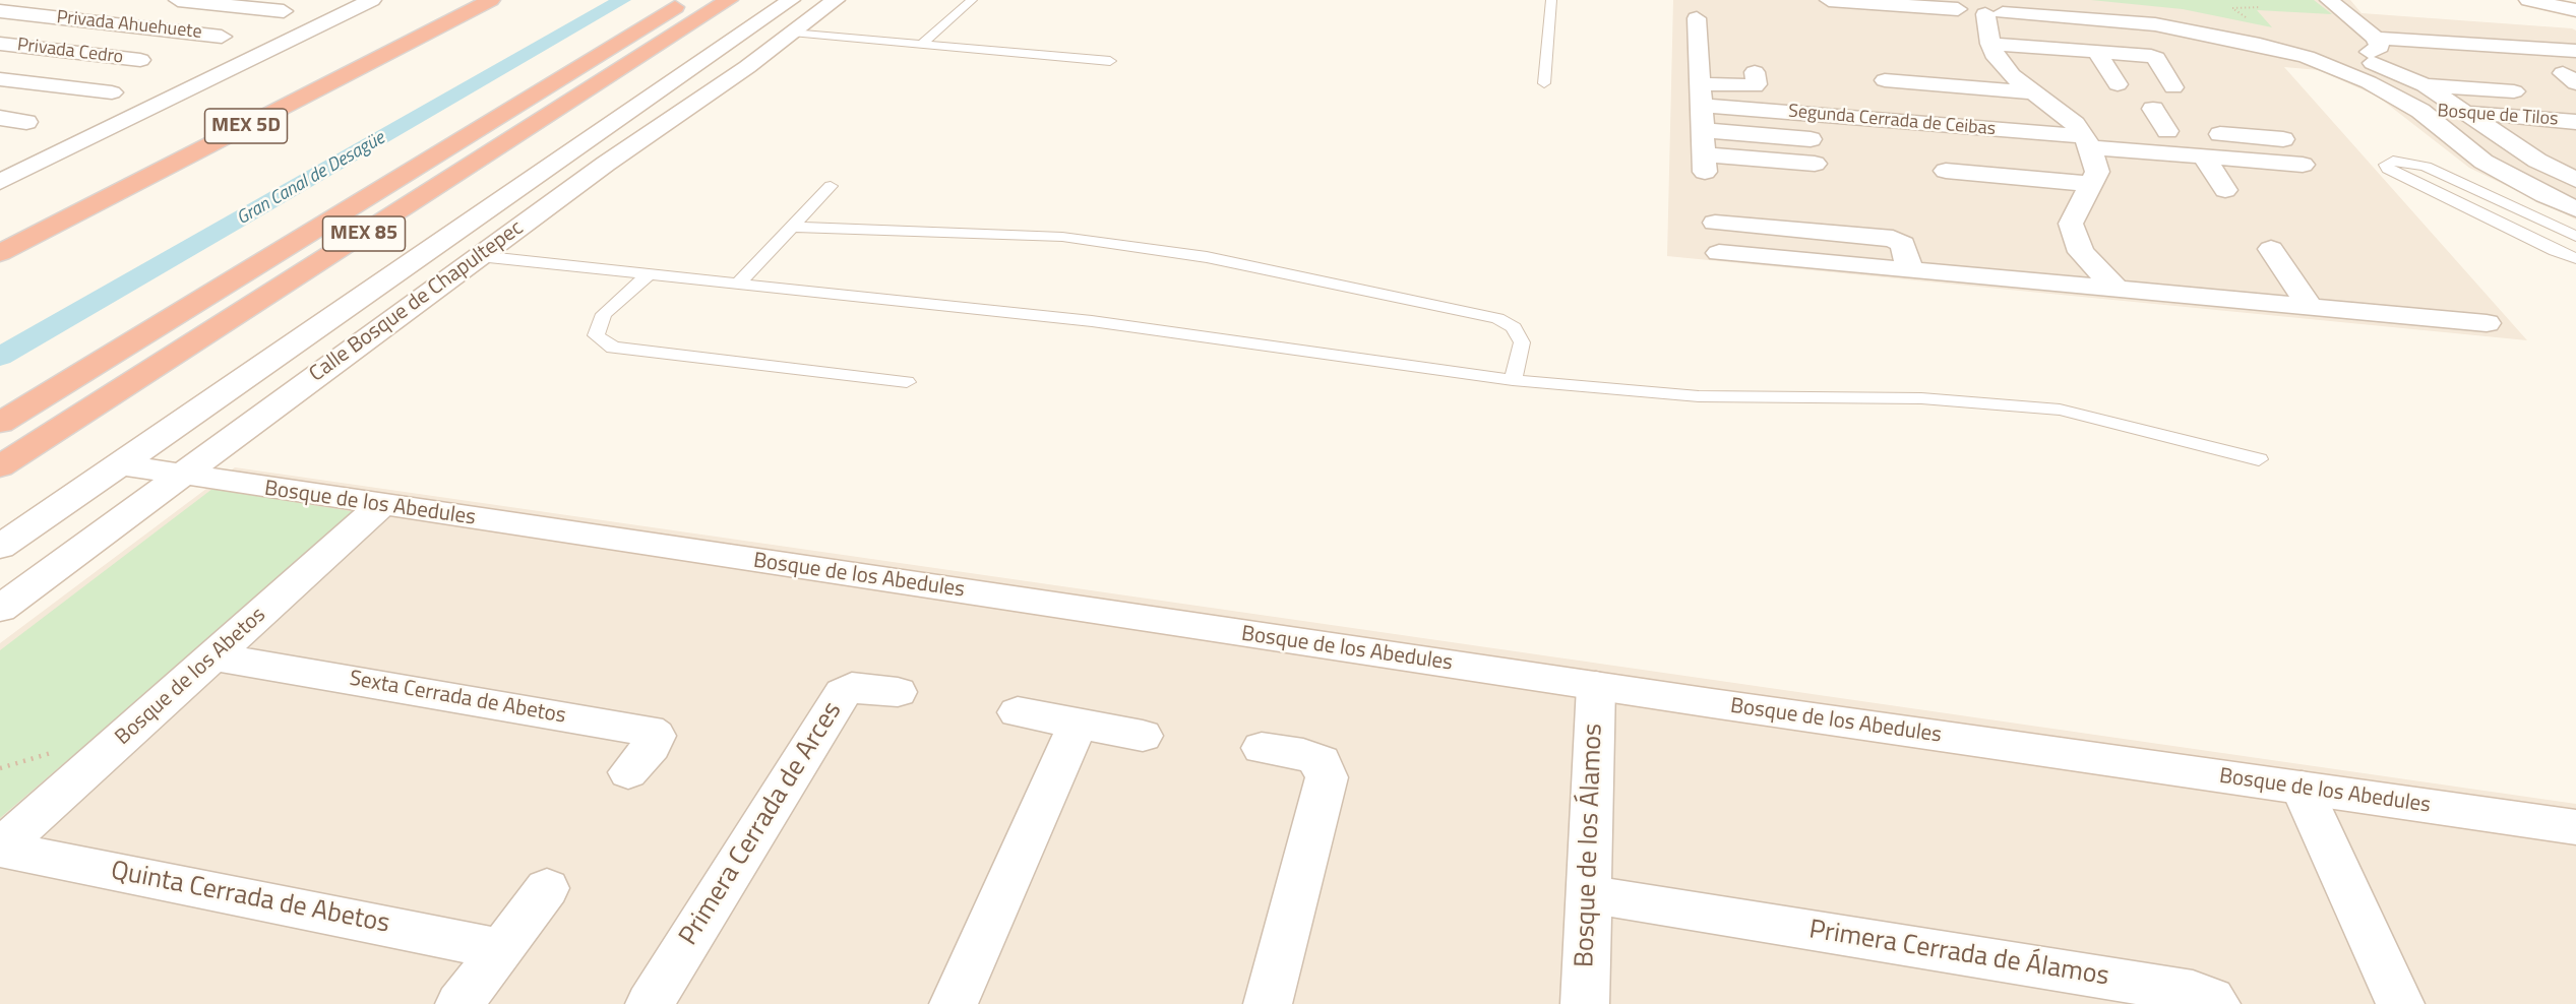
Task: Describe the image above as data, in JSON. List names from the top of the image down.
{
  "streets": {
    "highway": ["MEX 5D", "MEX 85"],
    "street": [
      "Privada Ahuehuete",
      "Privada Cedro",
      "Bosque de Tilos",
      "Segunda Cerrada de Ceibas",
      "Calle Bosque de Chapultepec",
      "Bosque de los Abedules",
      "Bosque de los Abetos",
      "Sexta Cerrada de Abetos",
      "Primera Cerrada de Arces",
      "Bosque de los Álamos",
      "Quinta Cerrada de Abetos",
      "Primera Cerrada de Álamos"
    ]
  },
  "crossings": [
    ["Calle Bosque de Chapultepec", "Bosque de los Abedules"],
    ["Bosque de los Abedules", "Bosque de los Abetos"],
    ["Bosque de los Abedules", "Bosque de los Álamos"],
    ["Bosque de los Abetos", "Sexta Cerrada de Abetos"],
    ["Bosque de los Abetos", "Quinta Cerrada de Abetos"],
    ["Bosque de los Álamos", "Primera Cerrada de Álamos"]
  ],
  "water": ["Gran Canal de Desagüe"]
}
